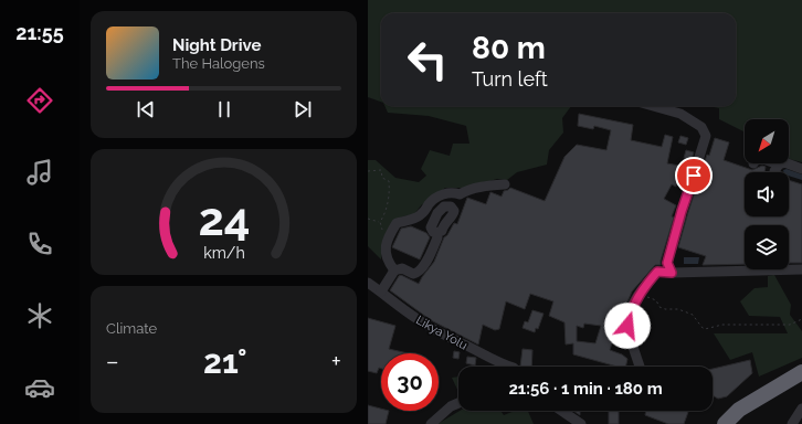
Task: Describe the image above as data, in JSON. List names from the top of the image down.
{
  "streets": {
    "street": ["Likya Yolu"]
  },
  "north": "bottom left",
  "page": {
    "tabs": "21:55",
    "turn": ["80 m", "Turn left"],
    "song": ["Night Drive", "The Halogens"],
    "tile": "Climate",
    "heat": ["−", "21°", "+"],
    "limit": "30",
    "trip": "21:56 · 1 min · 180 m",
    "gauge": ["24", "km/h"]
  }
}
